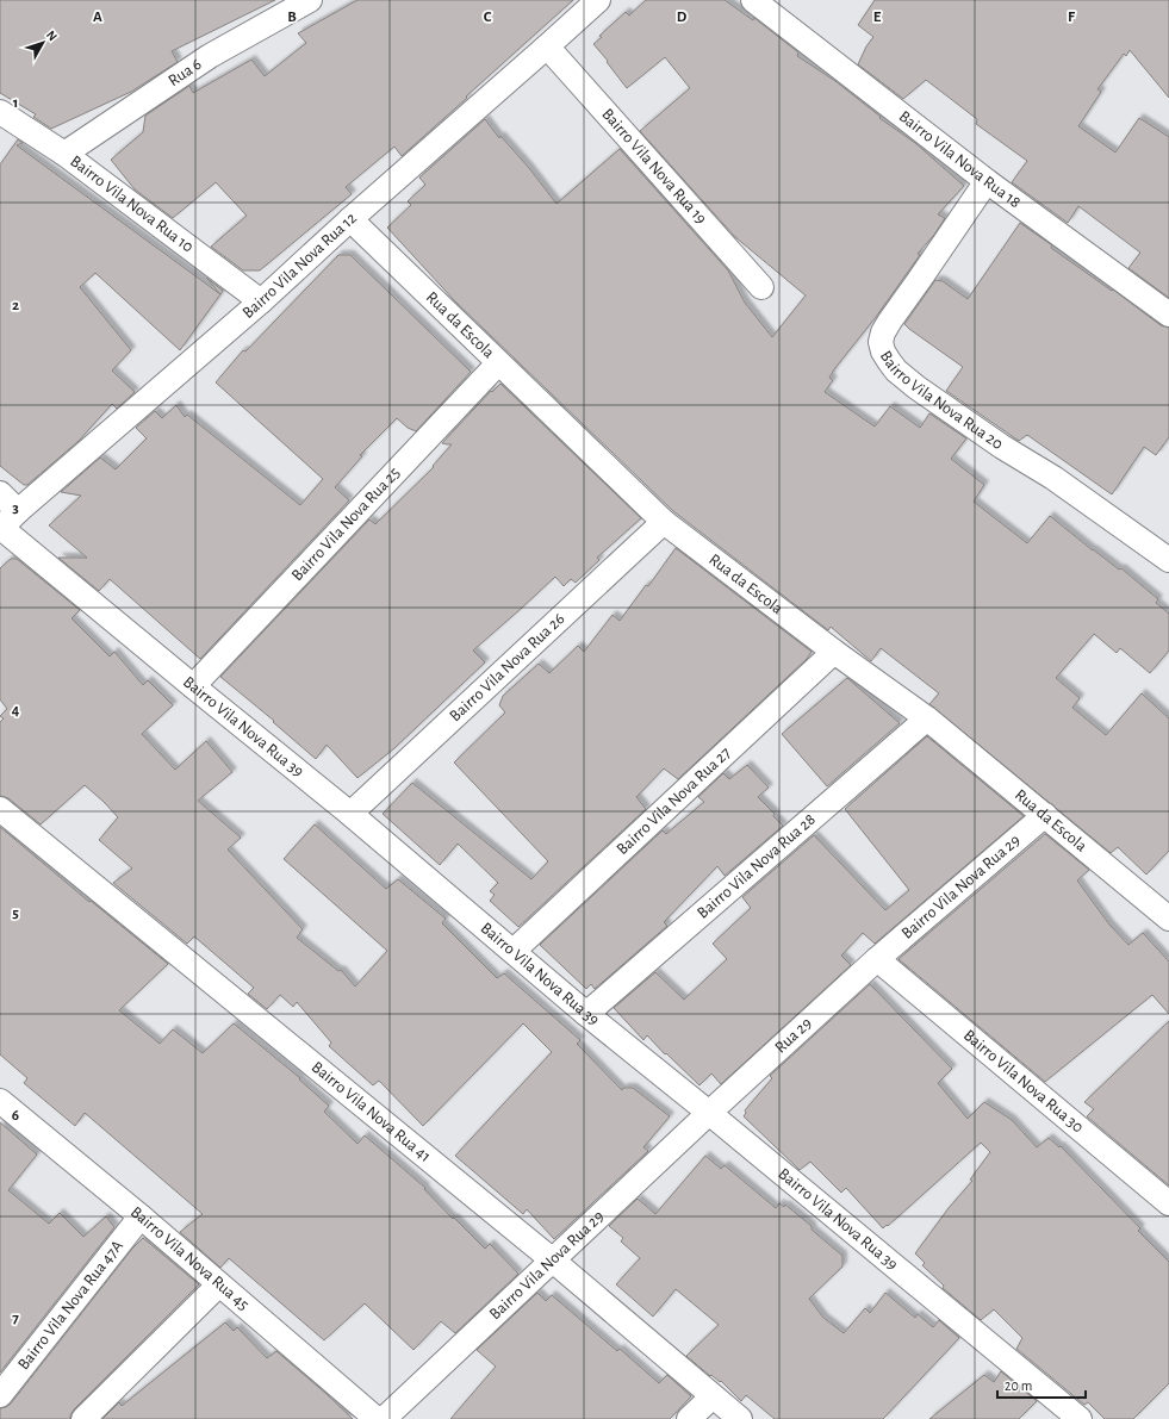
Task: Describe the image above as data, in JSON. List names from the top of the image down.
{
  "streets": {
    "street": [
      "Rua 6",
      "Bairro Vila Nova Rua 18",
      "Bairro Vila Nova Rua 19",
      "Bairro Vila Nova Rua 10",
      "Bairro Vila Nova Rua 12",
      "Rua da Escola",
      "Bairro Vila Nova Rua 20",
      "Bairro Vila Nova Rua 25",
      "Bairro Vila Nova Rua 26",
      "Bairro Vila Nova Rua 39",
      "Bairro Vila Nova Rua 27",
      "Bairro Vila Nova Rua 28",
      "Bairro Vila Nova Rua 29",
      "Rua 29",
      "Bairro Vila Nova Rua 30",
      "Bairro Vila Nova Rua 41",
      "Bairro Vila Nova Rua 45",
      "Bairro Vila Nova Rua 47A"
    ]
  },
  "crossings": [
    ["Rua 6", "Bairro Vila Nova Rua 10"],
    ["Bairro Vila Nova Rua 18", "Bairro Vila Nova Rua 20"],
    ["Bairro Vila Nova Rua 19", "Bairro Vila Nova Rua 12"],
    ["Bairro Vila Nova Rua 10", "Bairro Vila Nova Rua 12"],
    ["Bairro Vila Nova Rua 12", "Rua da Escola"],
    ["Bairro Vila Nova Rua 12", "Bairro Vila Nova Rua 39"],
    ["Rua da Escola", "Bairro Vila Nova Rua 25"],
    ["Rua da Escola", "Bairro Vila Nova Rua 26"],
    ["Rua da Escola", "Bairro Vila Nova Rua 27"],
    ["Rua da Escola", "Bairro Vila Nova Rua 28"],
    ["Rua da Escola", "Bairro Vila Nova Rua 29"],
    ["Bairro Vila Nova Rua 25", "Bairro Vila Nova Rua 39"],
    ["Bairro Vila Nova Rua 26", "Bairro Vila Nova Rua 39"],
    ["Bairro Vila Nova Rua 39", "Bairro Vila Nova Rua 27"],
    ["Bairro Vila Nova Rua 39", "Bairro Vila Nova Rua 28"],
    ["Bairro Vila Nova Rua 39", "Bairro Vila Nova Rua 29"],
    ["Bairro Vila Nova Rua 39", "Rua 29"],
    ["Bairro Vila Nova Rua 29", "Rua 29"],
    ["Bairro Vila Nova Rua 29", "Bairro Vila Nova Rua 30"],
    ["Bairro Vila Nova Rua 29", "Bairro Vila Nova Rua 41"],
    ["Rua 29", "Bairro Vila Nova Rua 30"],
    ["Bairro Vila Nova Rua 45", "Bairro Vila Nova Rua 47A"]
  ],
  "scale_bar": "20 m",
  "north": "top right",
  "grid": {
    "columns": [
      "A",
      "B",
      "C",
      "D",
      "E",
      "F"
    ],
    "rows": [
      "1",
      "2",
      "3",
      "4",
      "5",
      "6",
      "7"
    ]
  }
}
